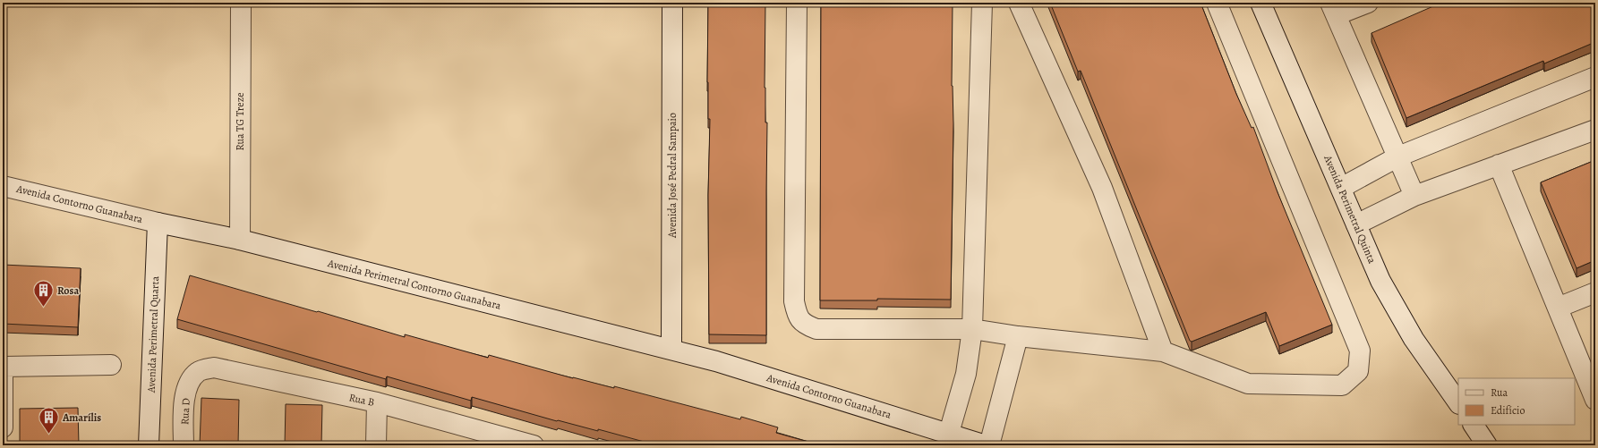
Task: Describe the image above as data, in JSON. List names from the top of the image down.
{
  "streets": {
    "street": [
      "Rua TG Treze",
      "Avenida José Pedral Sampaio",
      "Avenida Contorno Guanabara",
      "Avenida Perimetral Quinta",
      "Avenida Perimetral Contorno Guanabara",
      "Avenida Perimetral Quarta",
      "Rua B",
      "Rua D"
    ]
  },
  "crossings": [
    ["Rua TG Treze", "Avenida Perimetral Contorno Guanabara"],
    ["Avenida José Pedral Sampaio", "Avenida Contorno Guanabara"],
    ["Avenida José Pedral Sampaio", "Avenida Perimetral Contorno Guanabara"],
    ["Avenida Contorno Guanabara", "Avenida Perimetral Contorno Guanabara"],
    ["Avenida Contorno Guanabara", "Avenida Perimetral Quarta"],
    ["Avenida Perimetral Contorno Guanabara", "Avenida Perimetral Quarta"],
    ["Rua B", "Rua D"]
  ],
  "places": {
    "building": ["Rosa", "Amarílis"]
  },
  "legend": ["Rua", "Edifício"]
}
